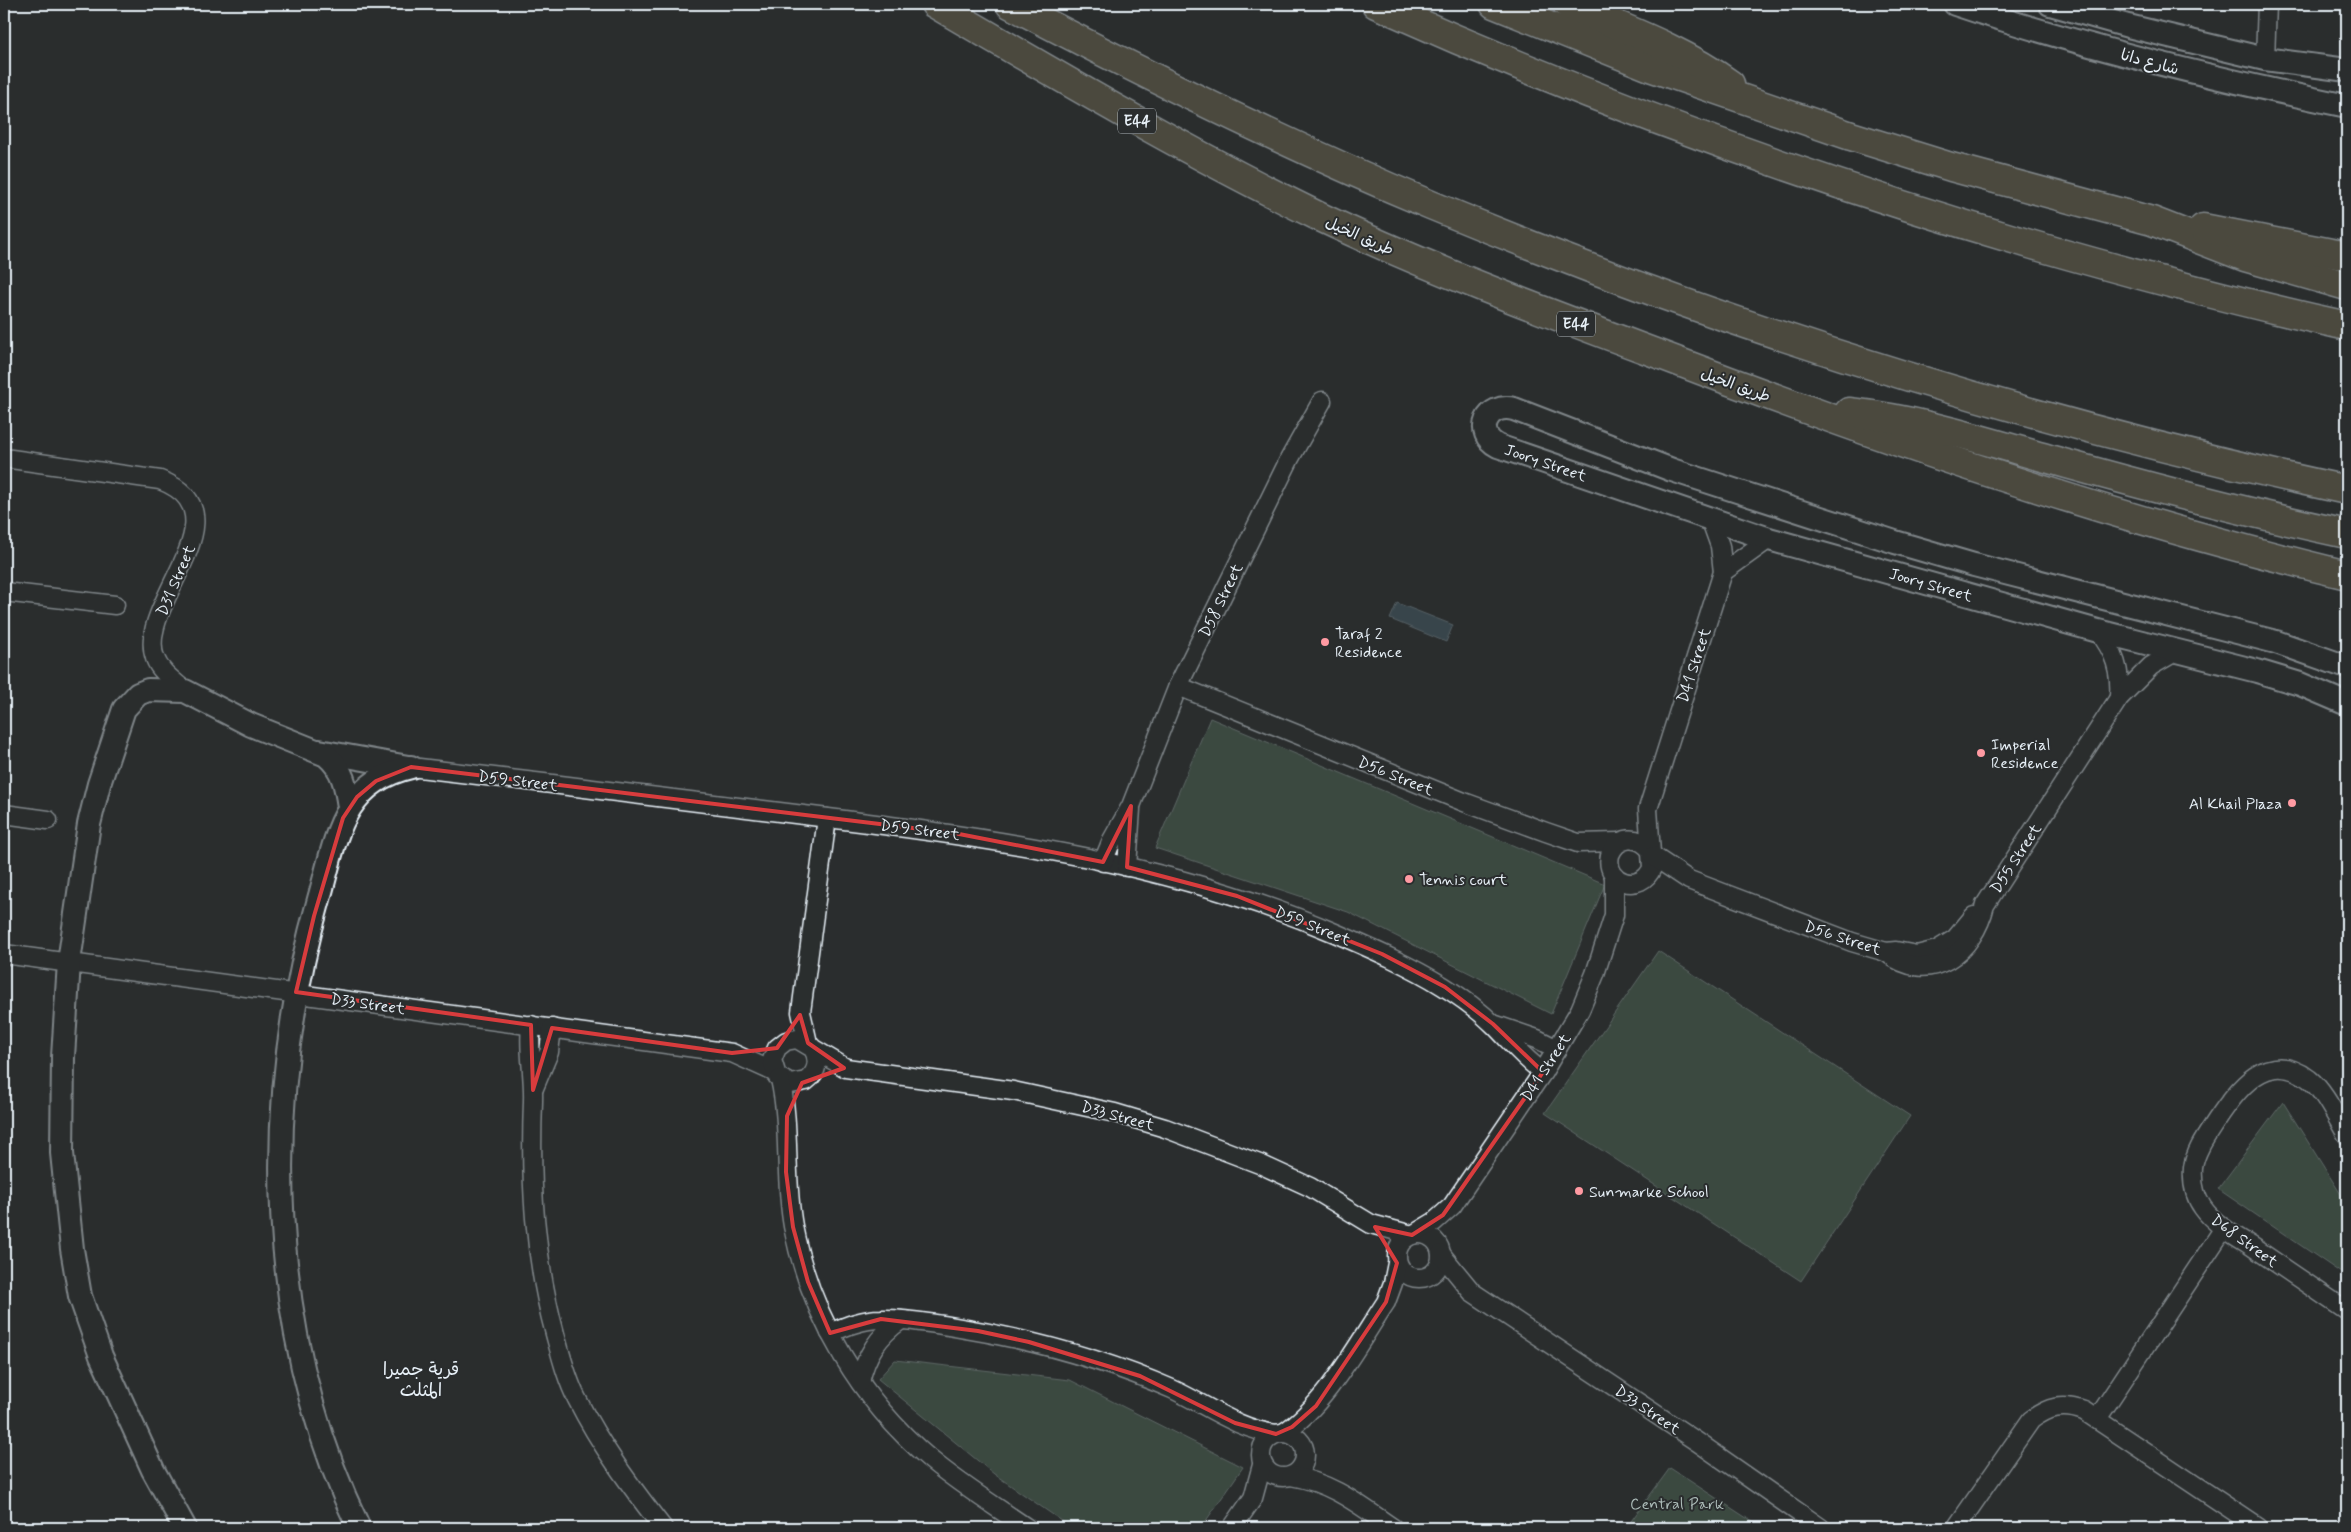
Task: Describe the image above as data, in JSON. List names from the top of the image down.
{
  "streets": {
    "highway": ["E44", "طريق الخيل"],
    "street": [
      "شارع دانا",
      "Joory Street",
      "D31 Street",
      "D58 Street",
      "D41 Street",
      "D56 Street",
      "D59 Street",
      "D55 Street",
      "D33 Street",
      "D68 Street"
    ]
  },
  "crossings": [
    ["Joory Street", "D41 Street"],
    ["Joory Street", "D55 Street"],
    ["D58 Street", "D56 Street"],
    ["D58 Street", "D59 Street"],
    ["D41 Street", "D56 Street"],
    ["D41 Street", "D59 Street"],
    ["D41 Street", "D33 Street"],
    ["D56 Street", "D55 Street"]
  ],
  "districts": ["قرية جميرا المثلث"],
  "parks": ["Central Park"],
  "places": [
    "Taraf 2 Residence",
    "Imperial Residence",
    "Al Khail Plaza",
    "Tennis court",
    "Sunmarke School"
  ]
}
